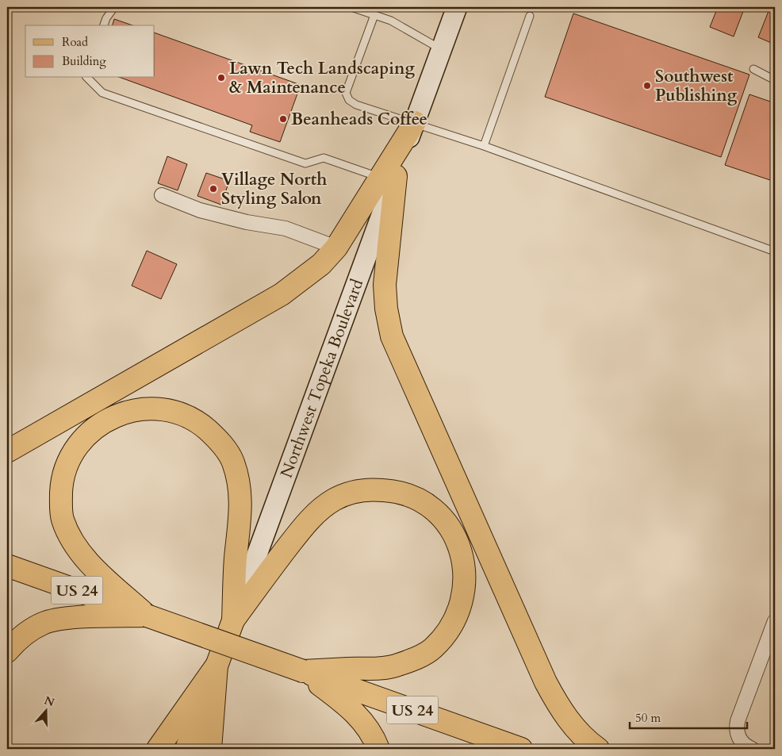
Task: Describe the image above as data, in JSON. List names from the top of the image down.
{
  "streets": {
    "main road": ["Northwest Topeka Boulevard", "US 24"]
  },
  "places": [
    "Lawn Tech Landscaping & Maintenance",
    "Southwest Publishing",
    "Beanheads Coffee",
    "Village North Styling Salon"
  ],
  "legend": ["Road", "Building"],
  "scale_bar": "50 m",
  "north": "top"
}
